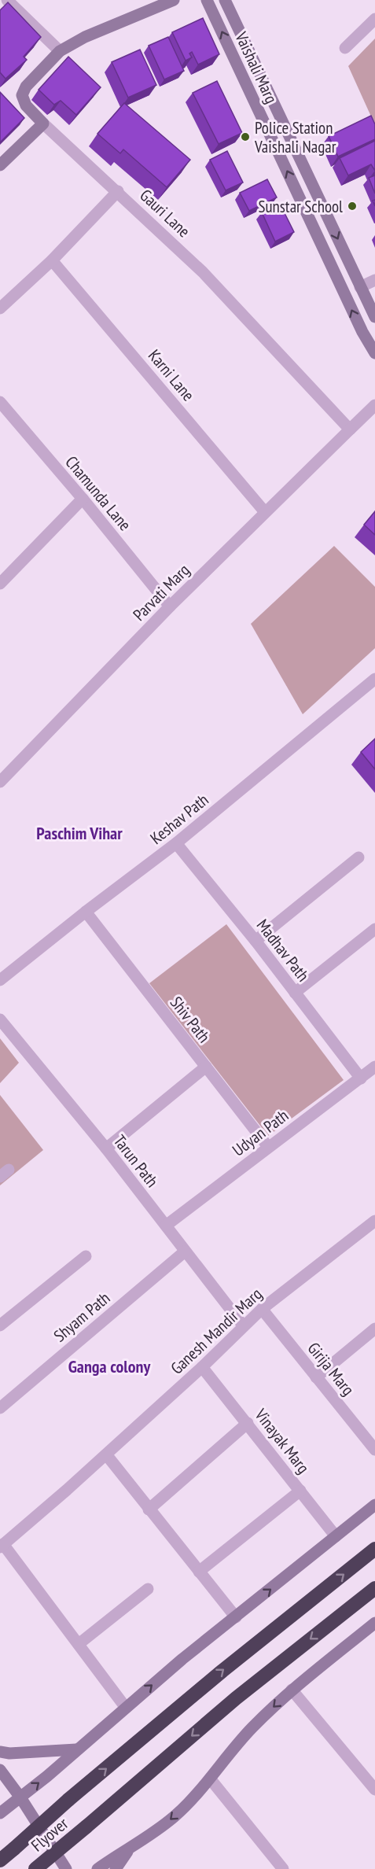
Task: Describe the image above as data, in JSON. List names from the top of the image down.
{
  "streets": {
    "highway": ["Flyover"],
    "street": [
      "Vaishali Marg",
      "Gauri Lane",
      "Karni Lane",
      "Chamunda Lane",
      "Parvati Marg",
      "Keshav Path",
      "Madhav Path",
      "Shiv Path",
      "Udyan Path",
      "Tarun Path",
      "Shyam Path",
      "Ganesh Mandir Marg",
      "Girija Marg",
      "Vinayak Marg"
    ]
  },
  "crossings": [
    ["Gauri Lane", "Parvati Marg"],
    ["Karni Lane", "Parvati Marg"],
    ["Chamunda Lane", "Parvati Marg"],
    ["Keshav Path", "Madhav Path"],
    ["Keshav Path", "Shiv Path"],
    ["Madhav Path", "Udyan Path"],
    ["Shiv Path", "Udyan Path"],
    ["Udyan Path", "Tarun Path"],
    ["Tarun Path", "Shyam Path"],
    ["Tarun Path", "Ganesh Mandir Marg"],
    ["Ganesh Mandir Marg", "Girija Marg"],
    ["Ganesh Mandir Marg", "Vinayak Marg"]
  ],
  "districts": ["Paschim Vihar", "Ganga colony"],
  "places": ["Police Station Vaishali Nagar", "Sunstar School"]
}
